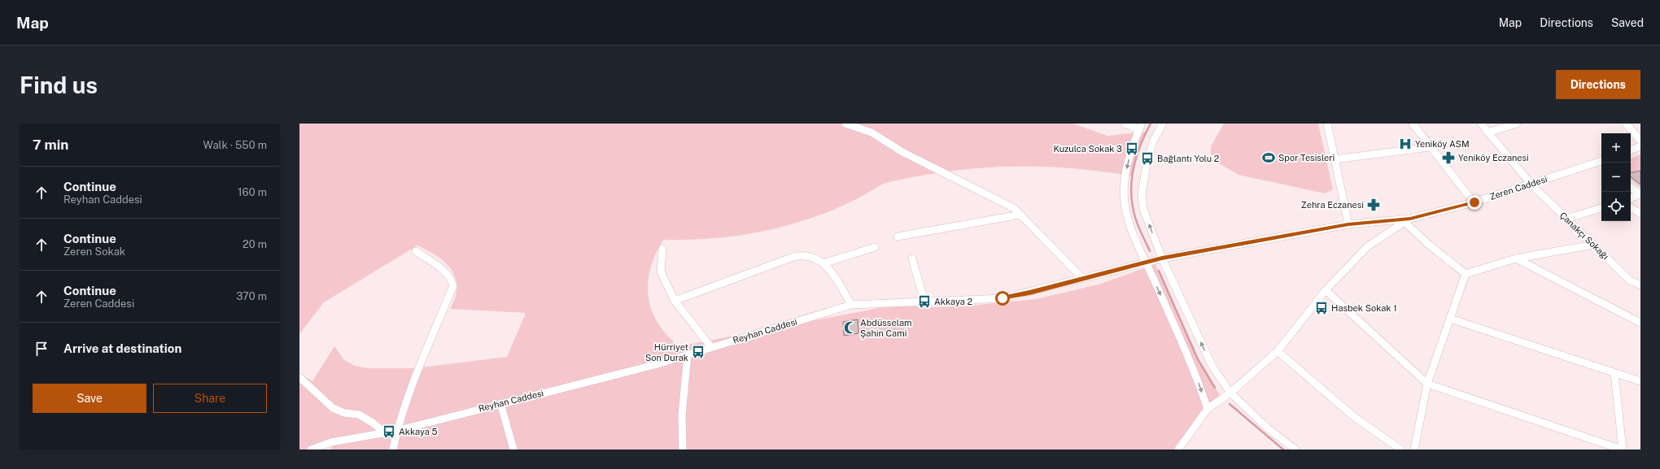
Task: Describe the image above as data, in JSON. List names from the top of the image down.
{
  "streets": {
    "street": ["Zeren Caddesi", "Çanakçı Sokağı", "Reyhan Caddesi"]
  },
  "crossings": [
    ["Zeren Caddesi", "Çanakçı Sokağı"],
    ["Zeren Caddesi", "Reyhan Caddesi"]
  ],
  "places": {
    "hospital": ["Yeniköy ASM"],
    "bus stop": [
      "Kuzulca Sokak 3",
      "Bağlantı Yolu 2",
      "Akkaya 2",
      "Hasbek Sokak 1",
      "Hürriyet Son Durak",
      "Akkaya 5"
    ],
    "sports": ["Spor Tesisleri"],
    "pharmacy": ["Yeniköy Eczanesi", "Zehra Eczanesi"],
    "mosque": ["Abdüsselam Şahin Cami"]
  },
  "page": {
    "header": "Map",
    "nav": ["Map", "Directions", "Saved"],
    "buttons": [
      "Directions",
      ["Save", "Share"]
    ],
    "title": "Find us",
    "heading": ["7 min", "Walk · 550 m"],
    "map_buttons": ["+", "−"],
    "list": [
      ["Continue", "Reyhan Caddesi", "160 m"],
      ["Continue", "Zeren Sokak", "20 m"],
      ["Continue", "Zeren Caddesi", "370 m"],
      "Arrive at destination"
    ]
  }
}
